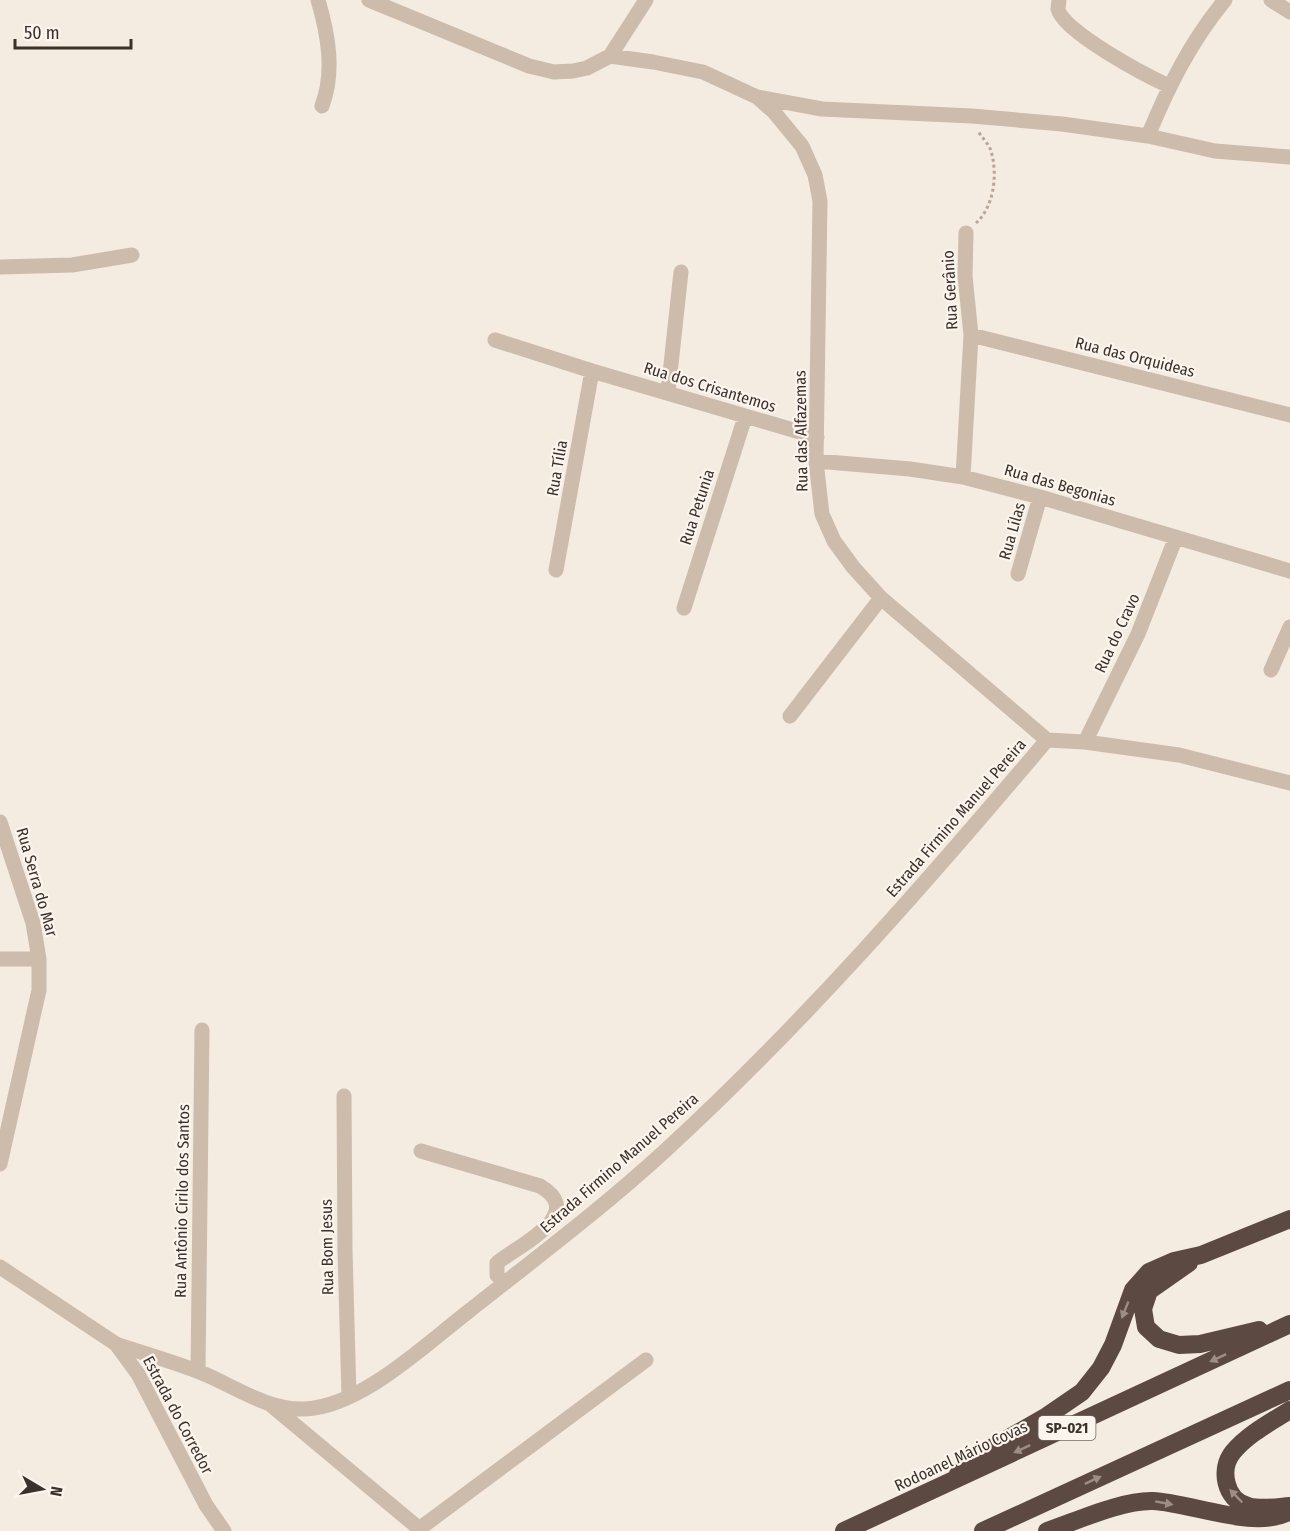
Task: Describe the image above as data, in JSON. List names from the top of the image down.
{
  "streets": {
    "highway": ["SP-021", "Rodoanel Mário Covas"],
    "street": [
      "Rua Gerânio",
      "Rua das Orquideas",
      "Rua dos Crisantemos",
      "Rua das Alfazemas",
      "Rua Tília",
      "Rua das Begonias",
      "Rua Petunia",
      "Rua Lílas",
      "Rua do Cravo",
      "Estrada Firmino Manuel Pereira",
      "Rua Serra do Mar",
      "Rua Antônio Cirilo dos Santos",
      "Rua Bom Jesus",
      "Estrada do Corredor"
    ]
  },
  "crossings": [
    ["Rua Gerânio", "Rua das Orquideas"],
    ["Rua Gerânio", "Rua das Begonias"],
    ["Rua dos Crisantemos", "Rua das Alfazemas"],
    ["Rua dos Crisantemos", "Rua Tília"],
    ["Rua dos Crisantemos", "Rua Petunia"],
    ["Rua das Alfazemas", "Rua das Begonias"],
    ["Rua das Alfazemas", "Estrada Firmino Manuel Pereira"],
    ["Rua das Begonias", "Rua Lílas"],
    ["Rua das Begonias", "Rua do Cravo"],
    ["Estrada Firmino Manuel Pereira", "Rua Antônio Cirilo dos Santos"],
    ["Estrada Firmino Manuel Pereira", "Rua Bom Jesus"],
    ["Estrada Firmino Manuel Pereira", "Estrada do Corredor"]
  ],
  "scale_bar": "50 m",
  "north": "right"
}
